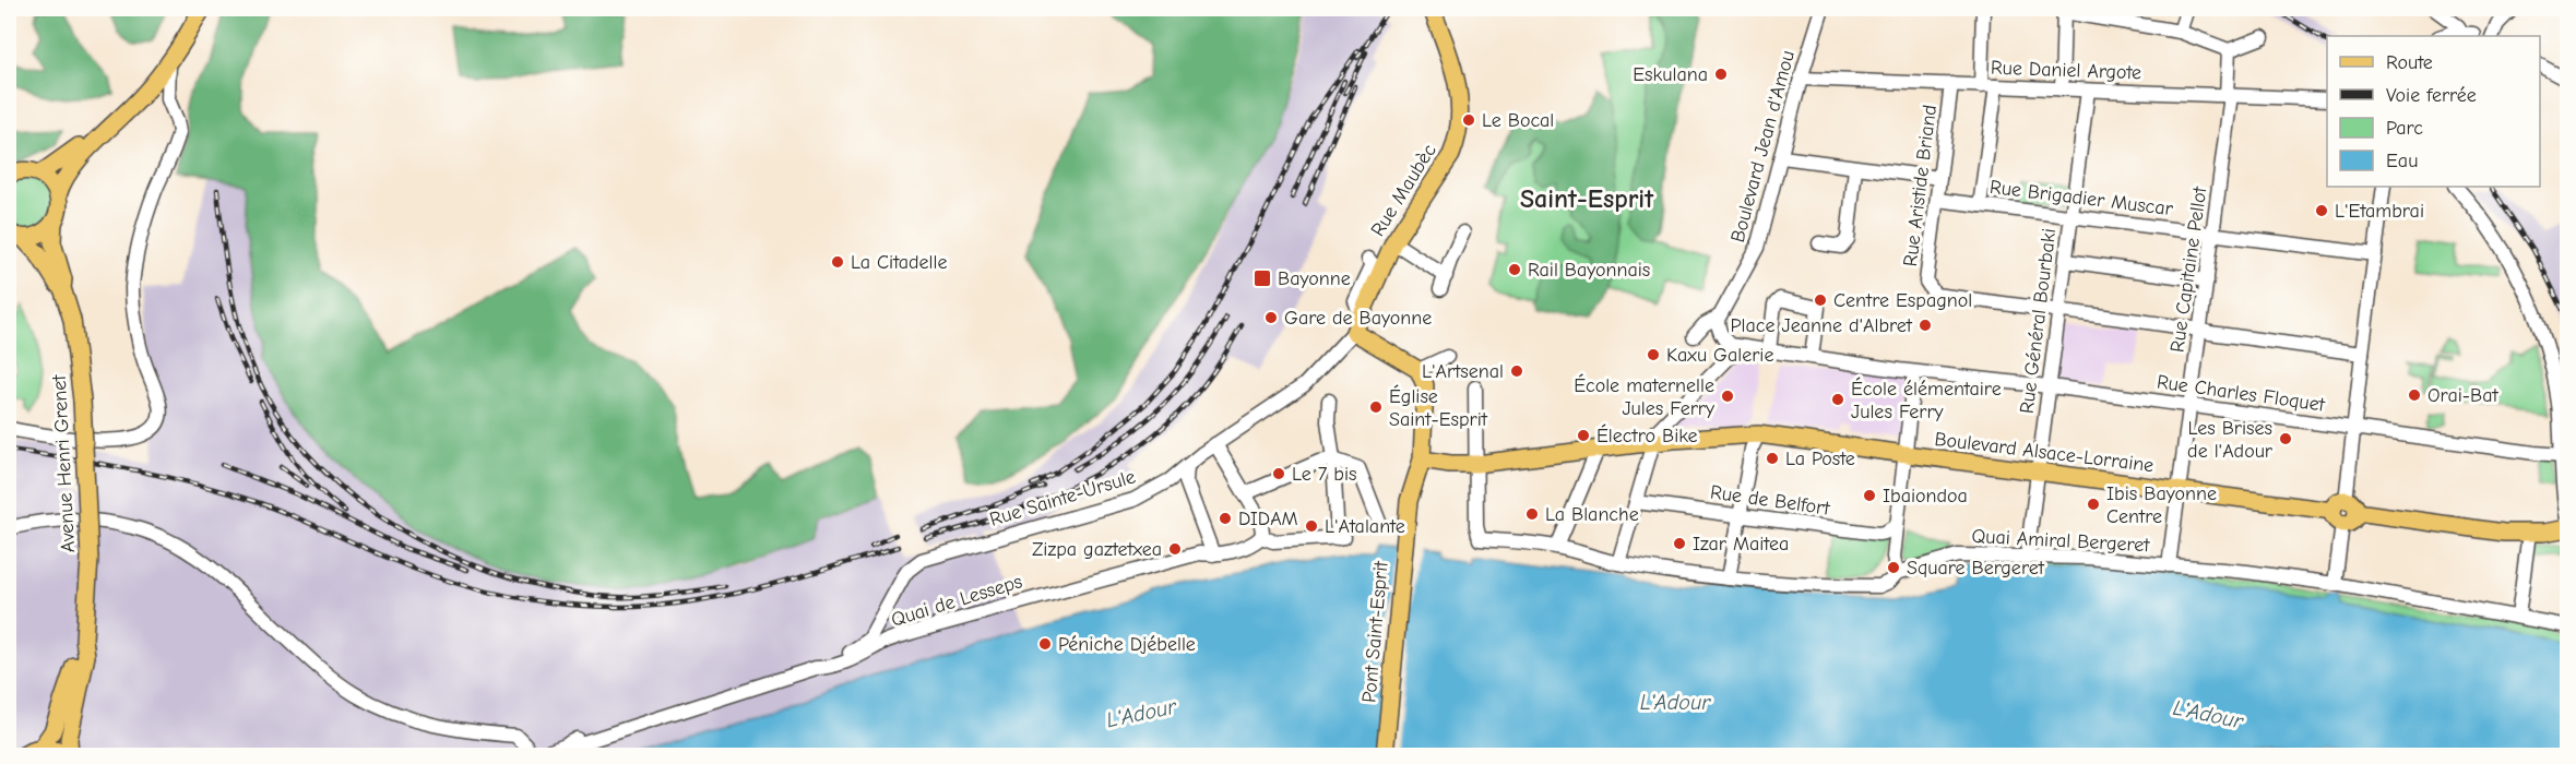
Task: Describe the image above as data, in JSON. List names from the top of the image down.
{
  "streets": {
    "main road": [
      "Rue Maubèc",
      "Boulevard Alsace-Lorraine",
      "Avenue Henri Grenet",
      "Pont Saint-Esprit"
    ],
    "street": [
      "Rue Daniel Argote",
      "Boulevard Jean d'Amou",
      "Rue Aristide Briand",
      "Rue Brigadier Muscar",
      "Rue Capitaine Pellot",
      "Rue Général Bourbaki",
      "Rue Charles Floquet",
      "Rue Sainte-Ursule",
      "Rue de Belfort",
      "Quai Amiral Bergeret",
      "Quai de Lesseps"
    ]
  },
  "crossings": [
    ["Rue Daniel Argote", "Boulevard Jean d'Amou"],
    ["Rue Daniel Argote", "Rue Aristide Briand"],
    ["Rue Daniel Argote", "Rue Capitaine Pellot"],
    ["Rue Daniel Argote", "Rue Général Bourbaki"],
    ["Boulevard Jean d'Amou", "Rue Charles Floquet"],
    ["Rue Aristide Briand", "Rue Brigadier Muscar"],
    ["Rue Aristide Briand", "Rue Général Bourbaki"],
    ["Rue Maubèc", "Rue Sainte-Ursule"],
    ["Rue Brigadier Muscar", "Rue Capitaine Pellot"],
    ["Rue Brigadier Muscar", "Rue Général Bourbaki"],
    ["Rue Capitaine Pellot", "Rue Charles Floquet"],
    ["Rue Capitaine Pellot", "Boulevard Alsace-Lorraine"],
    ["Rue Capitaine Pellot", "Quai Amiral Bergeret"],
    ["Rue Général Bourbaki", "Rue Charles Floquet"],
    ["Rue Général Bourbaki", "Boulevard Alsace-Lorraine"],
    ["Rue Général Bourbaki", "Quai Amiral Bergeret"],
    ["Boulevard Alsace-Lorraine", "Quai Amiral Bergeret"],
    ["Boulevard Alsace-Lorraine", "Pont Saint-Esprit"],
    ["Rue Sainte-Ursule", "Quai de Lesseps"]
  ],
  "districts": ["Saint-Esprit"],
  "water": ["L'Adour"],
  "places": {
    "other": [
      "Eskulana",
      "Le Bocal",
      "L'Etambrai",
      "La Citadelle",
      "Rail Bayonnais",
      "Centre Espagnol",
      "Gare de Bayonne",
      "Place Jeanne d'Albret",
      "Kaxu Galerie",
      "L'Artsenal",
      "Orai-Bat",
      "École maternelle Jules Ferry",
      "École élémentaire Jules Ferry",
      "Église Saint-Esprit",
      "Électro Bike",
      "Les Brises de l'Adour",
      "La Poste",
      "Le 7 bis",
      "Ibaiondoa",
      "Ibis Bayonne Centre",
      "La Blanche",
      "DIDAM",
      "L'Atalante",
      "Izar Maitea",
      "Zizpa gaztetxea",
      "Square Bergeret",
      "Péniche Djébelle"
    ],
    "transit": ["Bayonne"]
  },
  "legend": [
    "Route",
    "Voie ferrée",
    "Parc",
    "Eau"
  ]
}
